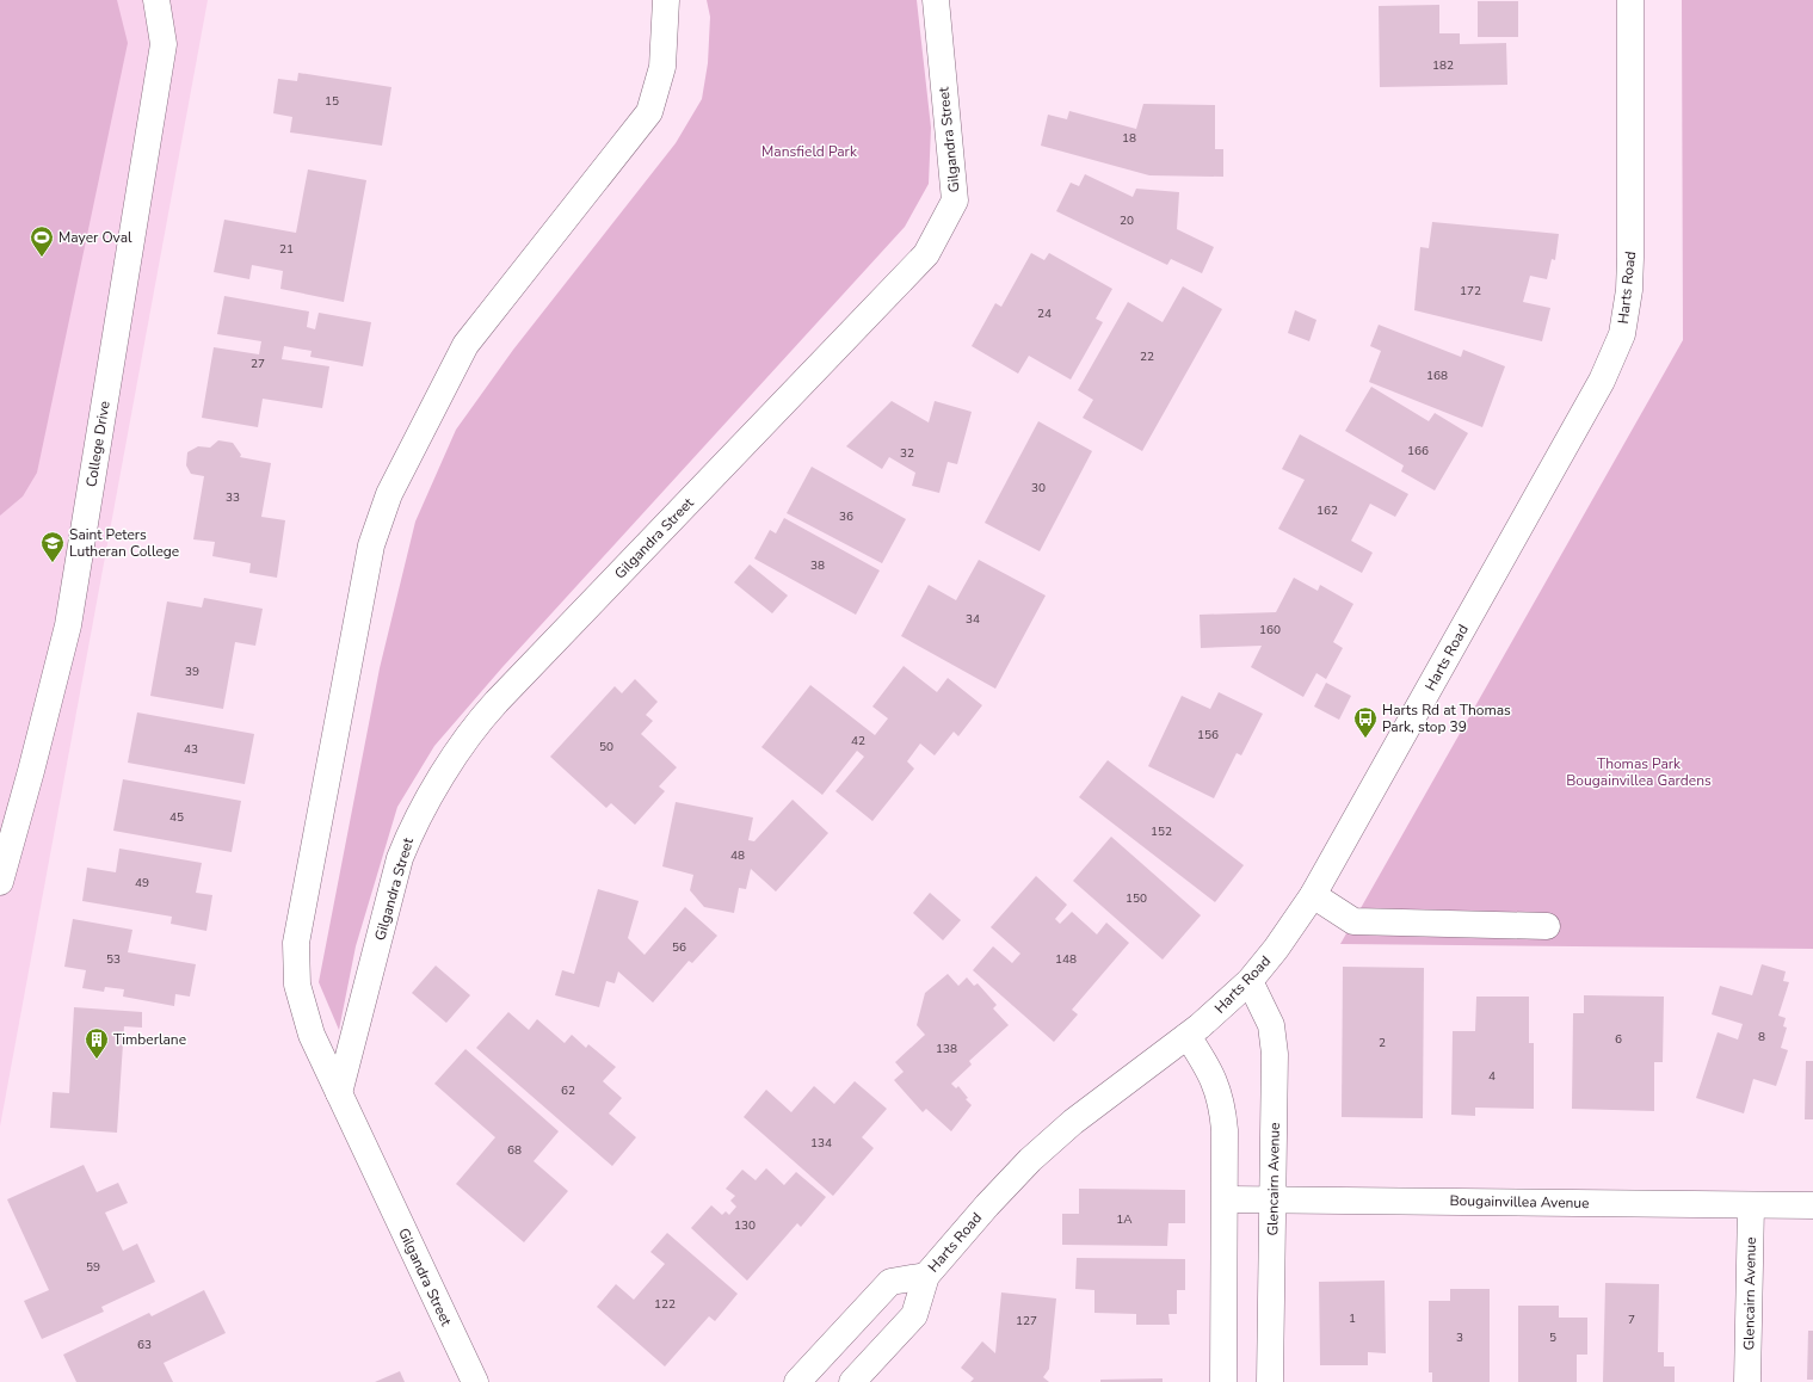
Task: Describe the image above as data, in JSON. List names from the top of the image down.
{
  "streets": {
    "street": [
      "Gilgandra Street",
      "Harts Road",
      "College Drive",
      "Glencairn Avenue",
      "Bougainvillea Avenue"
    ]
  },
  "crossings": [
    ["Harts Road", "Glencairn Avenue"],
    ["Glencairn Avenue", "Bougainvillea Avenue"]
  ],
  "parks": ["Mansfield Park", "Thomas Park Bougainvillea Gardens"],
  "places": {
    "sports": ["Mayer Oval"],
    "school or university": ["Saint Peters Lutheran College"],
    "bus stop": ["Harts Rd at Thomas Park, stop 39"],
    "building": ["Timberlane"]
  },
  "house_numbers": [
    "182",
    "15",
    "18",
    "20",
    "21",
    "172",
    "24",
    "22",
    "27",
    "168",
    "166",
    "32",
    "30",
    "33",
    "162",
    "36",
    "38",
    "34",
    "160",
    "39",
    "156",
    "42",
    "50",
    "43",
    "45",
    "152",
    "48",
    "49",
    "150",
    "56",
    "53",
    "148",
    "8",
    "6",
    "2",
    "138",
    "4",
    "62",
    "134",
    "68",
    "1A",
    "130",
    "59",
    "122",
    "1",
    "7",
    "127",
    "3",
    "5",
    "63"
  ]
}
